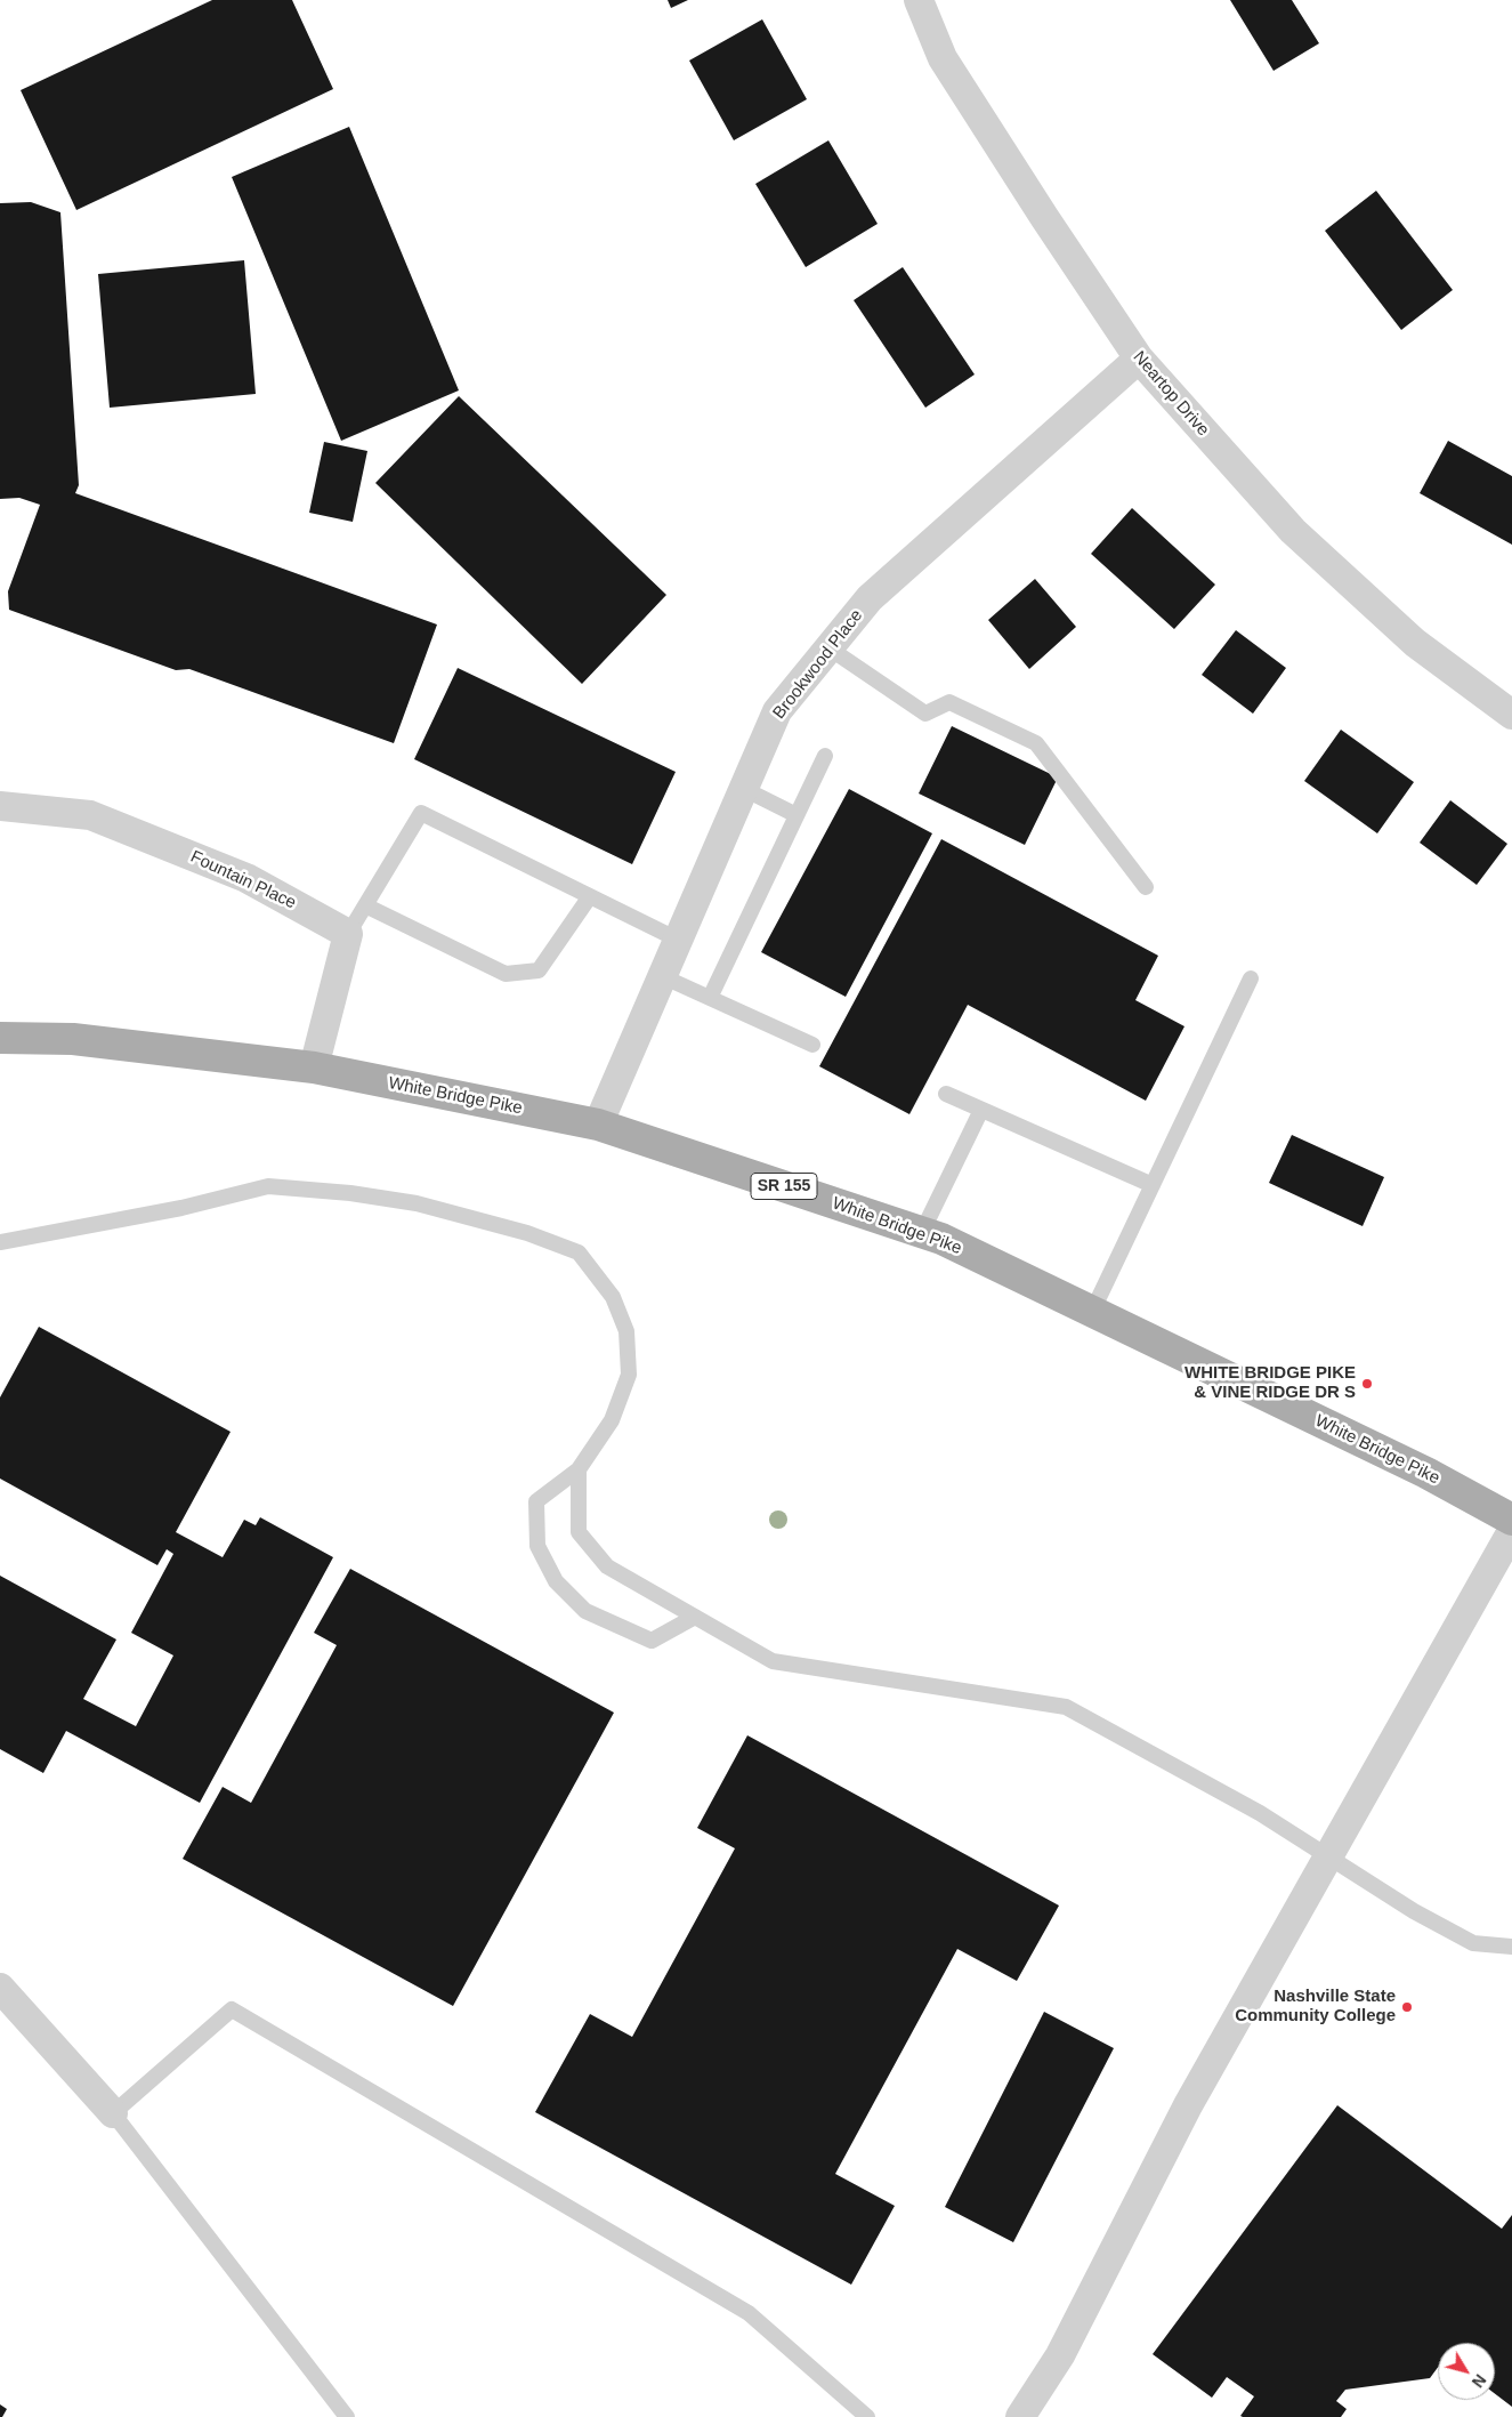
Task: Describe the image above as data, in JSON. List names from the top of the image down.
{
  "streets": {
    "main road": ["White Bridge Pike", "SR 155"],
    "street": ["Neartop Drive", "Brookwood Place", "Fountain Place"]
  },
  "crossings": [
    ["Neartop Drive", "Brookwood Place"],
    ["Brookwood Place", "White Bridge Pike"]
  ],
  "places": ["WHITE BRIDGE PIKE & VINE RIDGE DR S", "Nashville State Community College"],
  "north": "bottom right"
}
